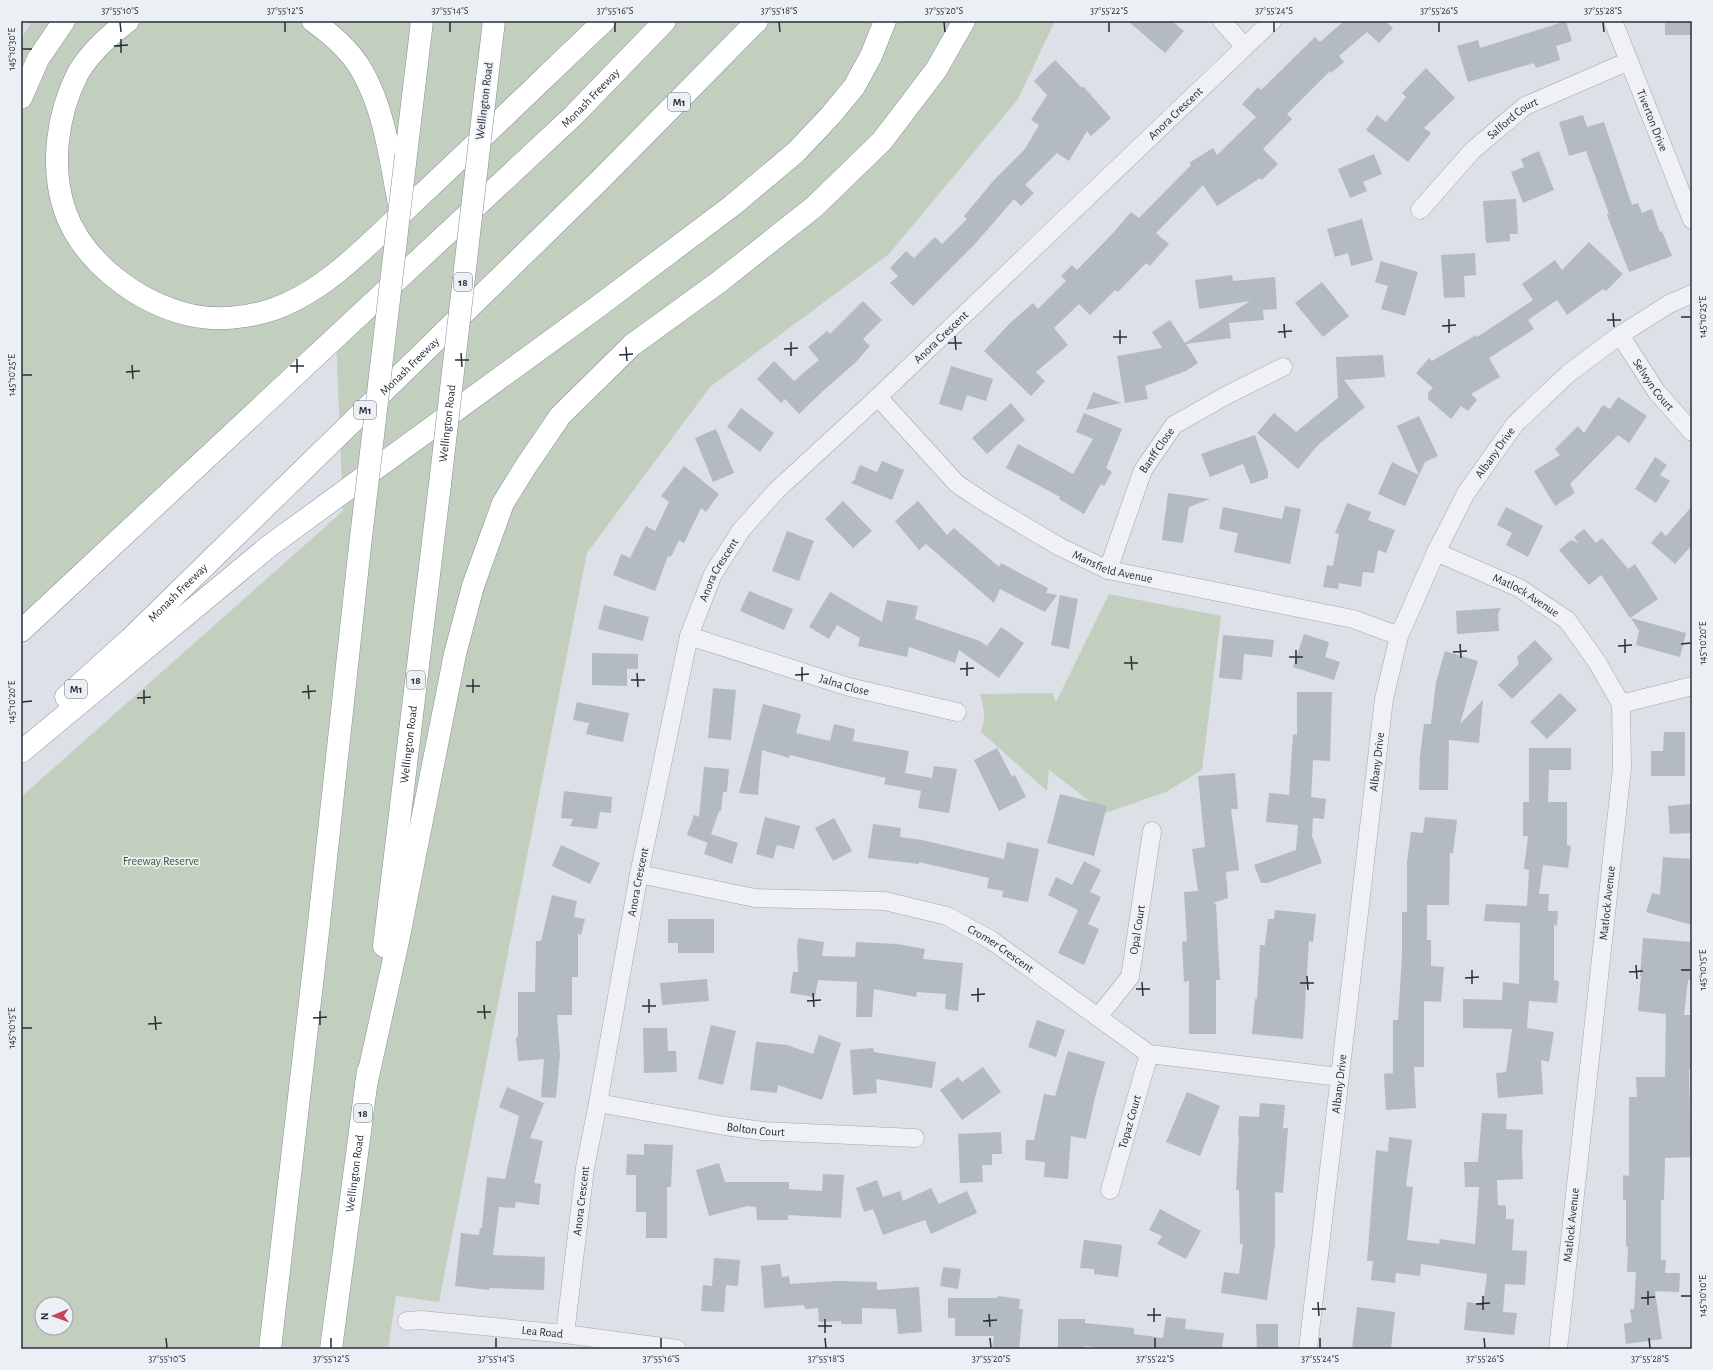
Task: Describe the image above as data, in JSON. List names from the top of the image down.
{
  "streets": {
    "highway": [
      "Monash Freeway",
      "Wellington Road",
      "M1",
      "18"
    ],
    "street": [
      "Anora Crescent",
      "Salford Court",
      "Tiverton Drive",
      "Selwyn Court",
      "Banff Close",
      "Albany Drive",
      "Mansfield Avenue",
      "Matlock Avenue",
      "Jalna Close",
      "Opal Court",
      "Cromer Crescent",
      "Topaz Court",
      "Bolton Court",
      "Lea Road"
    ]
  },
  "crossings": [
    ["Anora Crescent", "Mansfield Avenue"],
    ["Anora Crescent", "Jalna Close"],
    ["Anora Crescent", "Cromer Crescent"],
    ["Anora Crescent", "Bolton Court"],
    ["Anora Crescent", "Lea Road"],
    ["Salford Court", "Tiverton Drive"],
    ["Selwyn Court", "Albany Drive"],
    ["Banff Close", "Mansfield Avenue"],
    ["Albany Drive", "Mansfield Avenue"],
    ["Albany Drive", "Matlock Avenue"],
    ["Albany Drive", "Cromer Crescent"],
    ["Opal Court", "Cromer Crescent"],
    ["Cromer Crescent", "Topaz Court"]
  ],
  "parks": ["Freeway Reserve"],
  "north": "left",
  "coordinates": [
    "37°55'10\"S",
    "37°55'12\"S",
    "37°55'14\"S",
    "37°55'16\"S",
    "37°55'18\"S",
    "37°55'20\"S",
    "37°55'22\"S",
    "37°55'24\"S",
    "37°55'26\"S",
    "37°55'28\"S",
    "145°10'30\"E",
    "145°10'25\"E",
    "145°10'20\"E",
    "145°10'15\"E",
    "145°10'10\"E"
  ]
}
